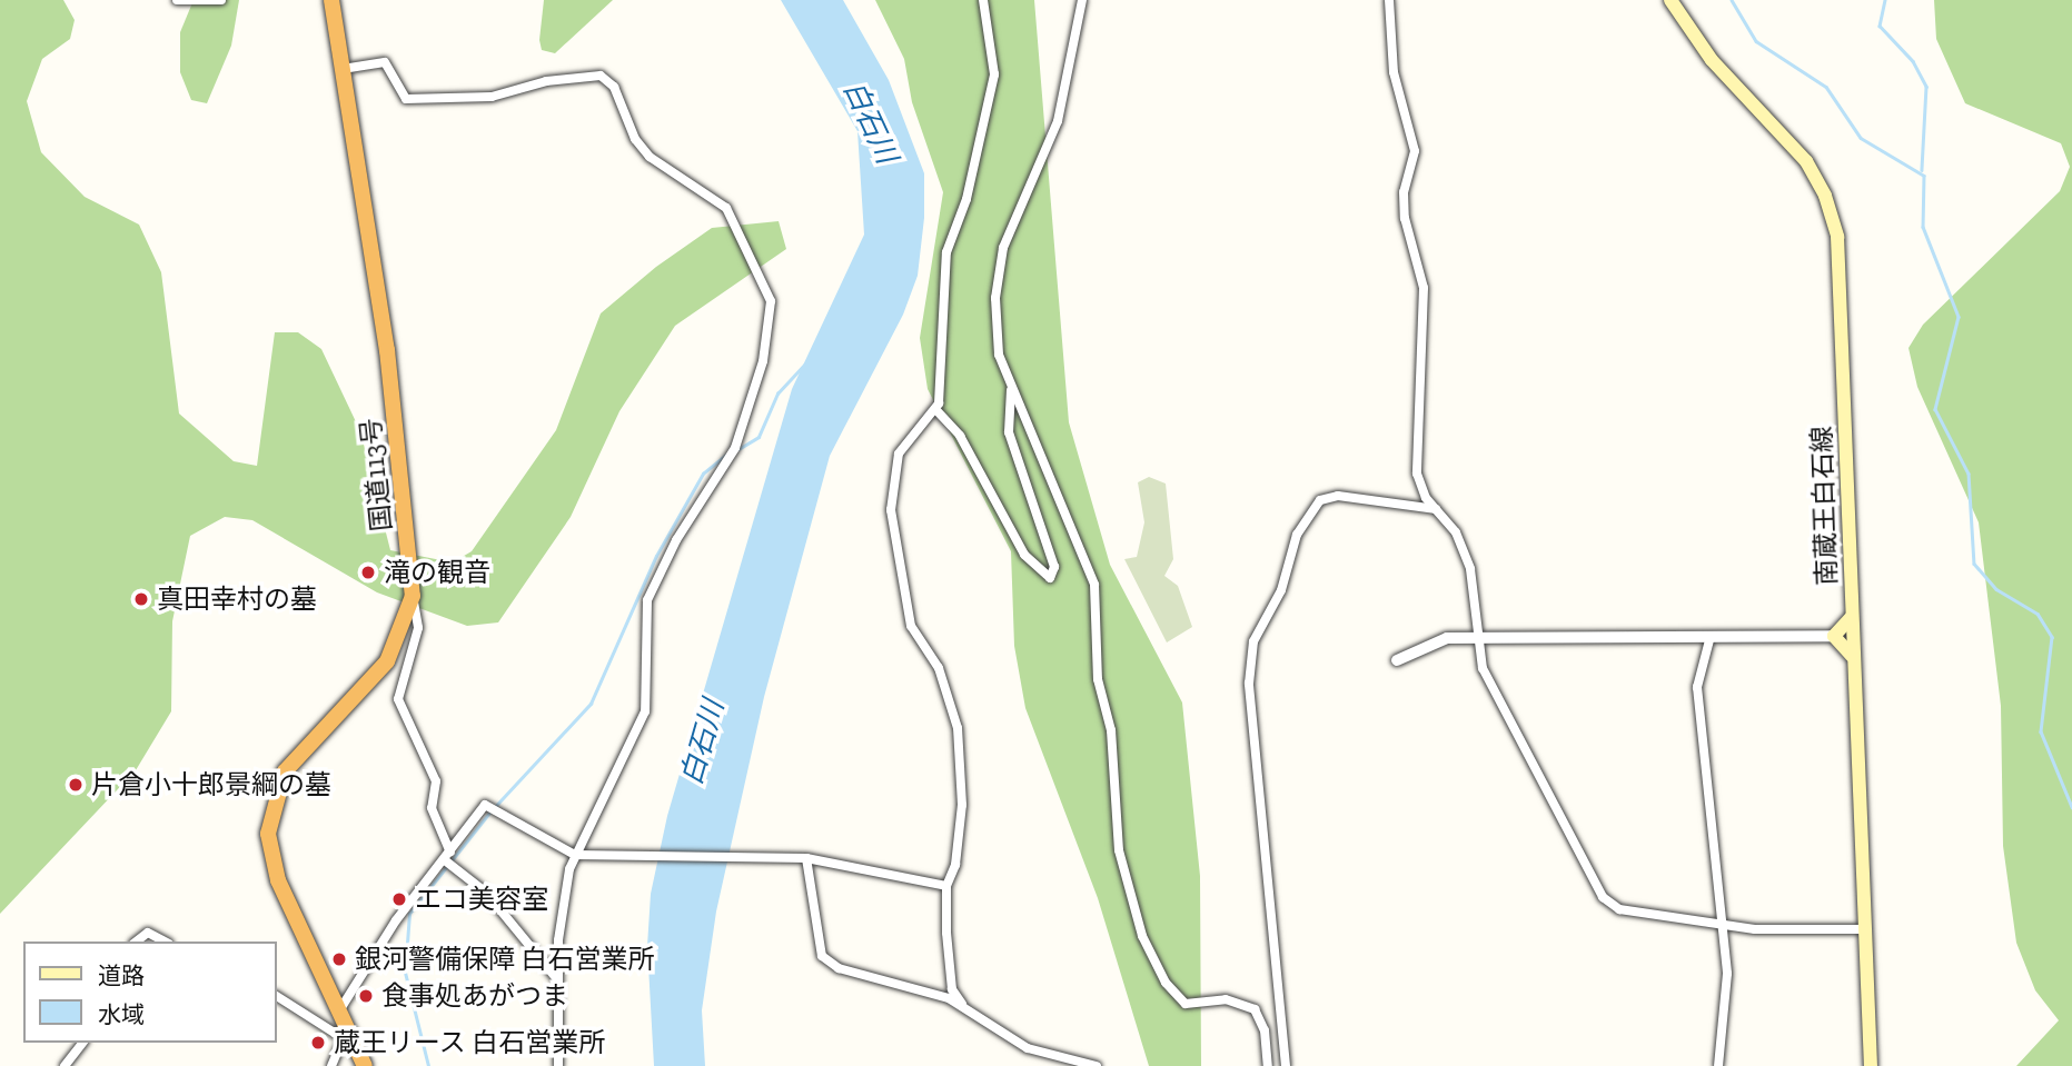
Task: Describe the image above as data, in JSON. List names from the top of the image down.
{
  "streets": {
    "highway": ["国道113号"],
    "main road": ["南蔵王白石線"]
  },
  "water": ["白石川"],
  "places": [
    "滝の観音",
    "真田幸村の墓",
    "片倉小十郎景綱の墓",
    "エコ美容室",
    "銀河警備保障 白石営業所",
    "食事処あがつま",
    "蔵王リース 白石営業所"
  ],
  "legend": ["道路", "水域"]
}
